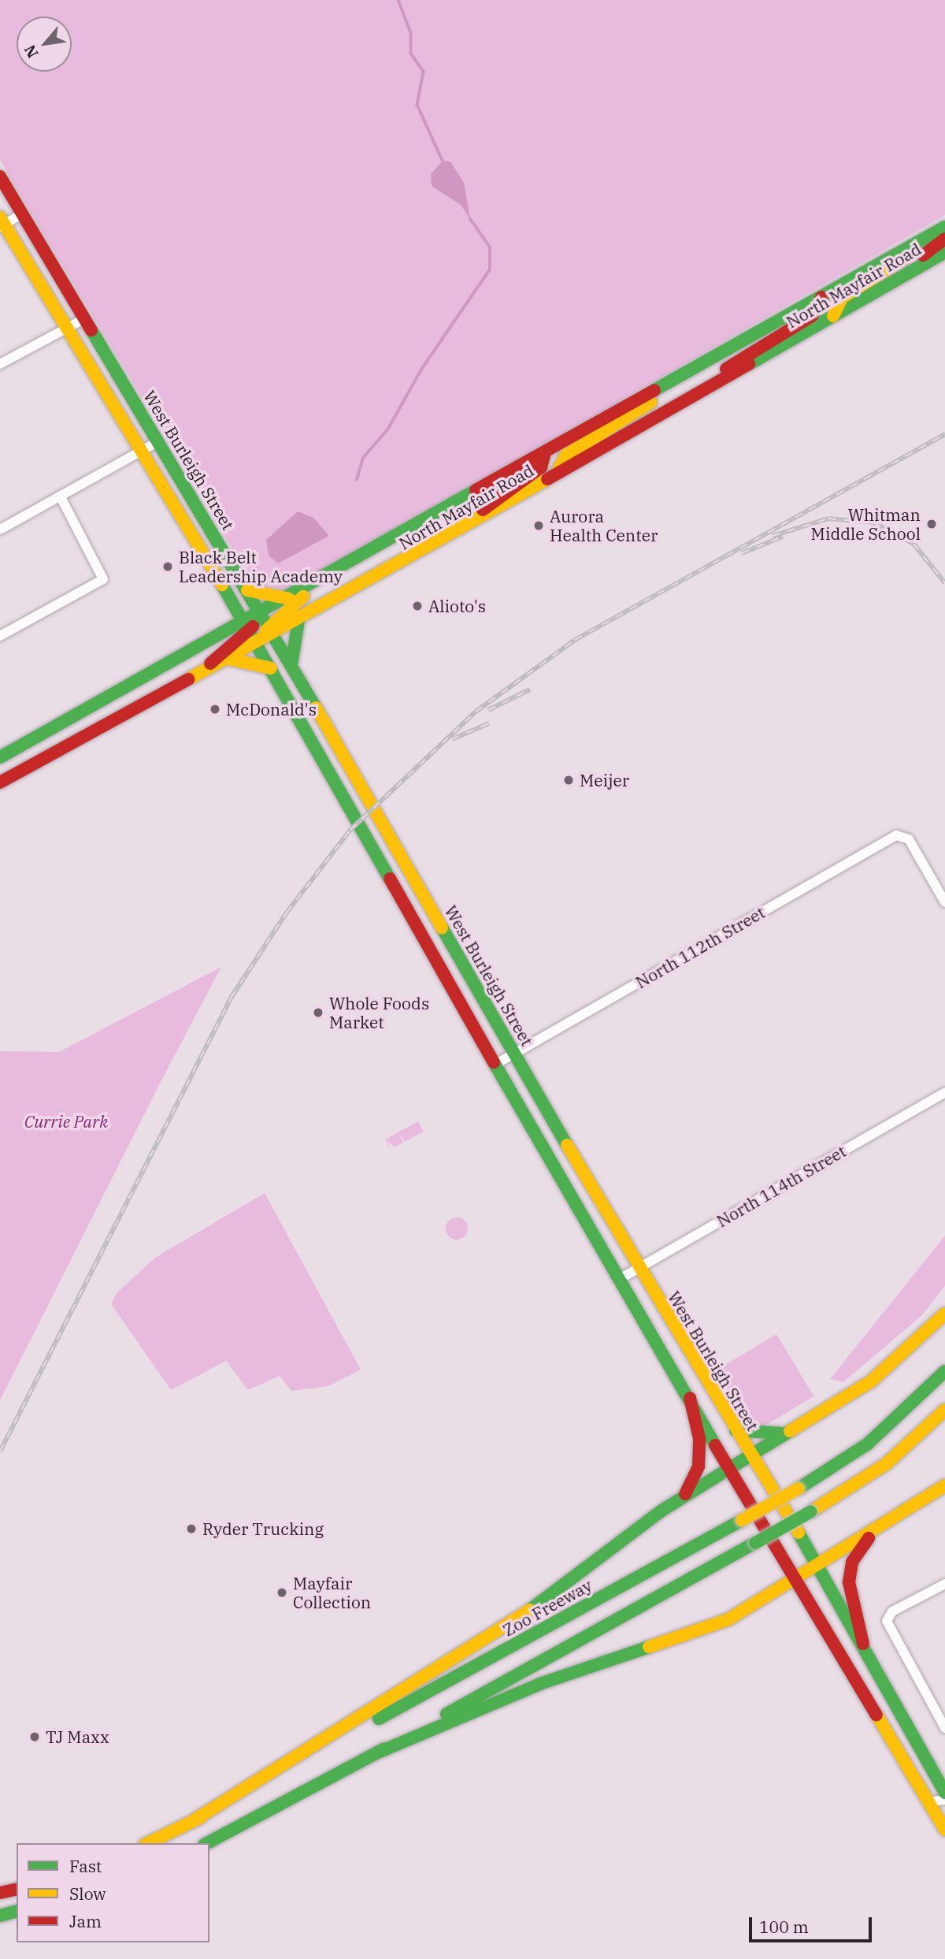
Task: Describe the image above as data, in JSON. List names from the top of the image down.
{
  "streets": {
    "main road": ["North Mayfair Road", "West Burleigh Street", "Zoo Freeway"],
    "street": ["North 112th Street", "North 114th Street"]
  },
  "crossings": [
    ["North Mayfair Road", "West Burleigh Street"],
    ["West Burleigh Street", "North 112th Street"],
    ["West Burleigh Street", "North 114th Street"]
  ],
  "parks": ["Currie Park"],
  "places": [
    "Whitman Middle School",
    "Aurora Health Center",
    "Black Belt Leadership Academy",
    "Alioto's",
    "McDonald's",
    "Meijer",
    "Whole Foods Market",
    "Ryder Trucking",
    "Mayfair Collection",
    "TJ Maxx"
  ],
  "legend": ["Fast", "Slow", "Jam"],
  "scale_bar": "100 m",
  "north": "bottom left"
}
